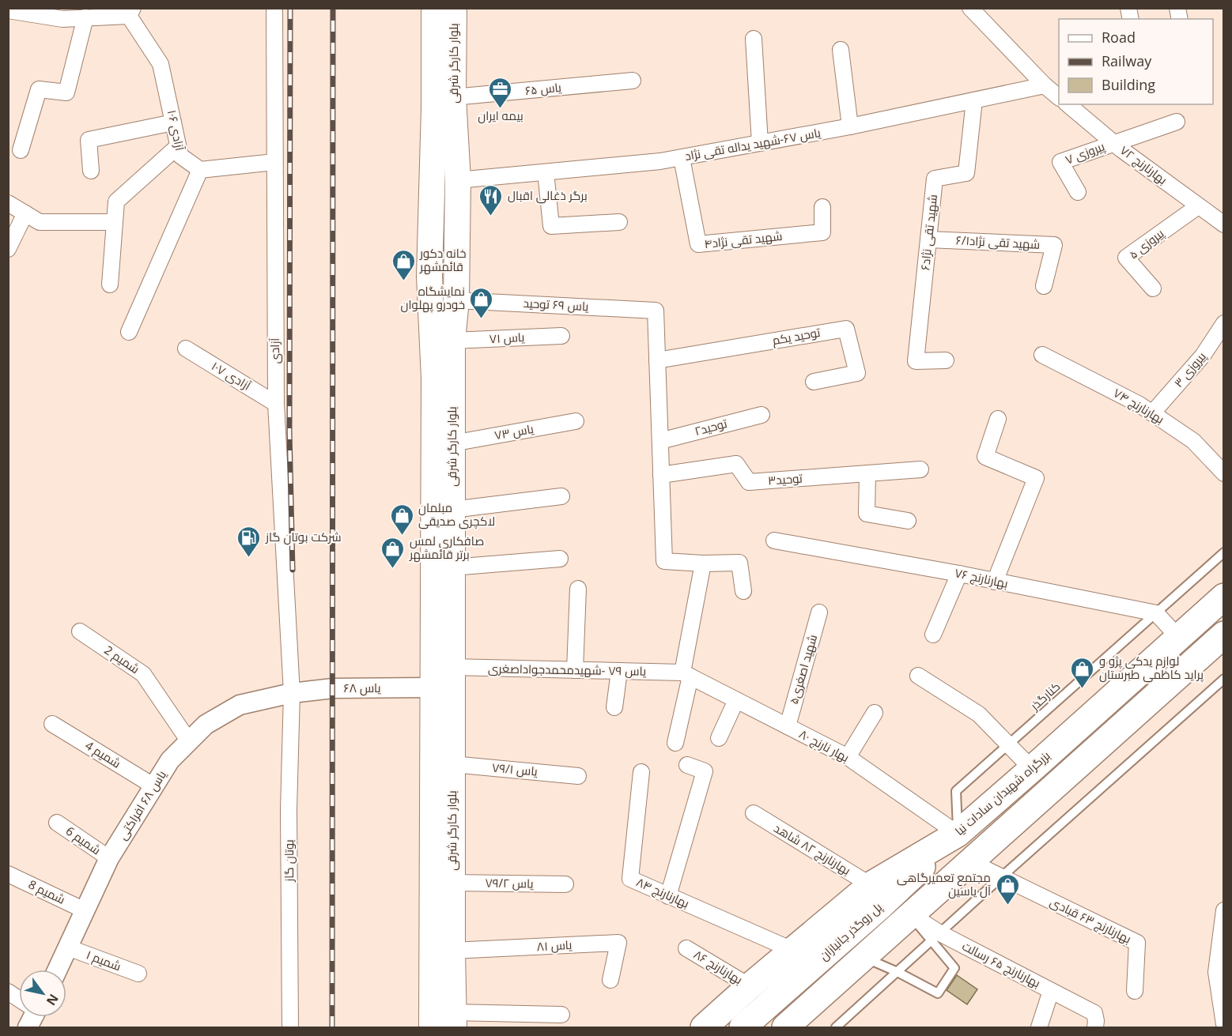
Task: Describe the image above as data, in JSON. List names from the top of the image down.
{
  "streets": {
    "highway": ["بزرگراه شهیدان سادات نیا", "پل روگذر جانبازان"],
    "main road": ["بلوار کارگر شرقی"],
    "street": [
      "یاس ۶۵",
      "آزادی ۱۰۶",
      "یاس ۶۷-شهید یداله تقی نژاد",
      "پیروزی ۷",
      "بهارنارنج ۷۲",
      "شهید تقی نژاد۶",
      "شهید تقی نژاد۴",
      "شهید تقی نژاد۶/۱",
      "پیروزی ۵",
      "یاس ۶۹ توحید",
      "توحید یکم",
      "یاس ۷۱",
      "آزادی",
      "پیروزی ۳",
      "آزادی ۱۰۷",
      "بهارنارنج ۷۴",
      "توحید۲",
      "یاس ۷۳",
      "توحید۳",
      "بهارنارنج ۷۶",
      "شمیم 2",
      "شهید اصغری۵",
      "یاس ۷۹ -شهیدمحمدجواداصغری",
      "یاس ۶۸",
      "بهار نارنج ۸۰",
      "شمیم 4",
      "یاس ۷۹/۱",
      "یاس ۶۸ افراکتی",
      "شمیم 6",
      "بهارنارنج ۸۲ شاهد",
      "بوتان گاز",
      "یاس ۷۹/۲",
      "شمیم 8",
      "بهارنارنج ۸۴",
      "بهارنارنج ۶۳ قبادی",
      "یاس ۸۱",
      "شمیم ۱",
      "بهارنارنج ۶۵ رسالت",
      "بهارنارنج ۸۶"
    ],
    "lane": ["کنارگذر"]
  },
  "crossings": [
    ["بلوار کارگر شرقی", "یاس ۶۵"],
    ["بلوار کارگر شرقی", "یاس ۶۷-شهید یداله تقی نژاد"],
    ["بلوار کارگر شرقی", "یاس ۶۹ توحید"],
    ["بلوار کارگر شرقی", "یاس ۷۱"],
    ["بلوار کارگر شرقی", "یاس ۷۳"],
    ["بلوار کارگر شرقی", "یاس ۷۹ -شهیدمحمدجواداصغری"],
    ["بلوار کارگر شرقی", "یاس ۶۸"],
    ["بلوار کارگر شرقی", "یاس ۷۹/۱"],
    ["بلوار کارگر شرقی", "یاس ۷۹/۲"],
    ["بلوار کارگر شرقی", "یاس ۸۱"],
    ["یاس ۶۷-شهید یداله تقی نژاد", "شهید تقی نژاد۶"],
    ["یاس ۶۷-شهید یداله تقی نژاد", "شهید تقی نژاد۴"],
    ["پیروزی ۷", "بهارنارنج ۷۲"],
    ["بهارنارنج ۷۲", "پیروزی ۵"],
    ["شهید تقی نژاد۶", "شهید تقی نژاد۶/۱"],
    ["یاس ۶۹ توحید", "توحید یکم"],
    ["آزادی", "آزادی ۱۰۷"],
    ["آزادی", "یاس ۶۸"],
    ["آزادی", "یاس ۶۸ افراکتی"],
    ["آزادی", "بوتان گاز"],
    ["پیروزی ۳", "بهارنارنج ۷۴"],
    ["بهارنارنج ۷۶", "کنارگذر"],
    ["شمیم 2", "یاس ۶۸ افراکتی"],
    ["شهید اصغری۵", "بهار نارنج ۸۰"],
    ["یاس ۷۹ -شهیدمحمدجواداصغری", "بهار نارنج ۸۰"],
    ["یاس ۶۸", "یاس ۶۸ افراکتی"],
    ["یاس ۶۸", "بوتان گاز"],
    ["کنارگذر", "بهار نارنج ۸۰"],
    ["کنارگذر", "بزرگراه شهیدان سادات نیا"],
    ["کنارگذر", "پل روگذر جانبازان"],
    ["بهار نارنج ۸۰", "بزرگراه شهیدان سادات نیا"],
    ["بهار نارنج ۸۰", "پل روگذر جانبازان"],
    ["شمیم 4", "یاس ۶۸ افراکتی"],
    ["بزرگراه شهیدان سادات نیا", "بهارنارنج ۸۲ شاهد"],
    ["بزرگراه شهیدان سادات نیا", "بهارنارنج ۸۴"],
    ["بزرگراه شهیدان سادات نیا", "پل روگذر جانبازان"],
    ["بزرگراه شهیدان سادات نیا", "بهارنارنج ۸۶"],
    ["یاس ۶۸ افراکتی", "شمیم 6"],
    ["یاس ۶۸ افراکتی", "بوتان گاز"],
    ["یاس ۶۸ افراکتی", "شمیم 8"],
    ["یاس ۶۸ افراکتی", "شمیم ۱"]
  ],
  "places": {
    "office": ["بیمه ایران"],
    "restaurant": ["برگر ذغالی اقبال"],
    "shop": [
      "خانه دکور قائمشهر",
      "نمایشگاه خودرو پهلوان",
      "مبلمان لاکچری صدیقی",
      "صافکاری لمس برتر قائمشهر",
      "لوازم یدکی پژو و پراید کاظمی طبرستان",
      "مجتمع تعمیرگاهی آل یاسین"
    ],
    "fuel station": ["شرکت بوتان گاز"]
  },
  "legend": ["Road", "Railway", "Building"],
  "north": "bottom right"
}
